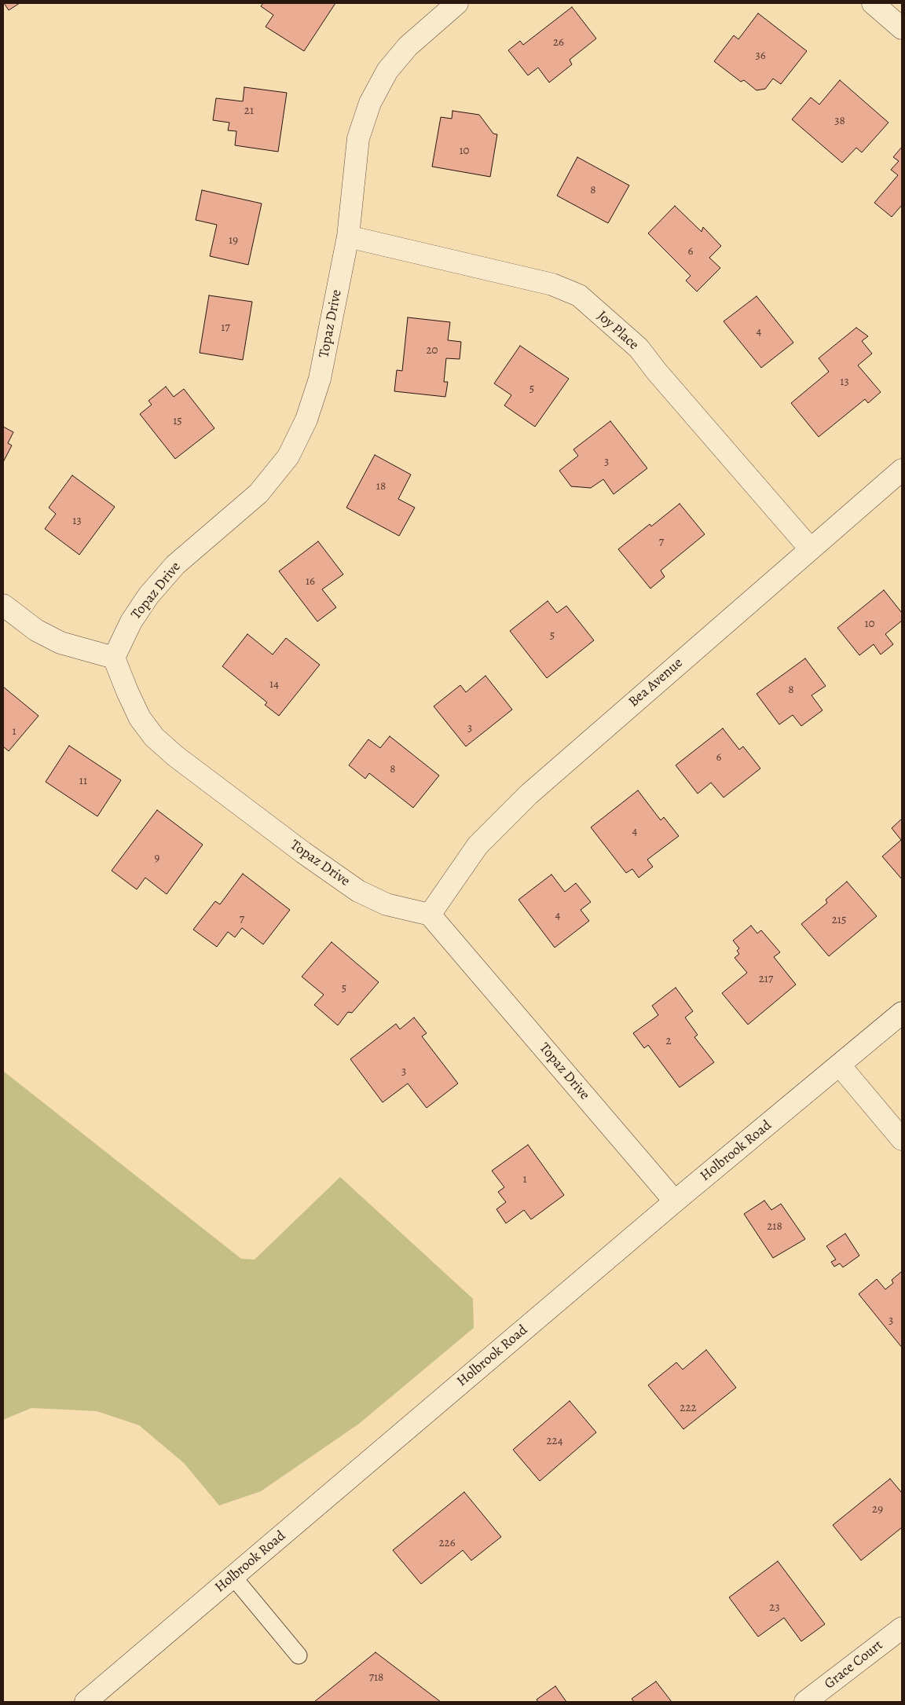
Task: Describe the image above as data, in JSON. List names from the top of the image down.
{
  "streets": {
    "street": [
      "Topaz Drive",
      "Joy Place",
      "Bea Avenue",
      "Holbrook Road",
      "Grace Court"
    ]
  },
  "crossings": [
    ["Topaz Drive", "Joy Place"],
    ["Topaz Drive", "Bea Avenue"],
    ["Topaz Drive", "Holbrook Road"],
    ["Joy Place", "Bea Avenue"]
  ],
  "house_numbers": [
    "26",
    "36",
    "21",
    "38",
    "10",
    "8",
    "19",
    "6",
    "17",
    "4",
    "20",
    "13",
    "5",
    "15",
    "3",
    "18",
    "13",
    "7",
    "16",
    "10",
    "5",
    "14",
    "8",
    "3",
    "1",
    "6",
    "8",
    "11",
    "4",
    "9",
    "4",
    "7",
    "215",
    "217",
    "5",
    "2",
    "3",
    "1",
    "218",
    "3",
    "222",
    "224",
    "29",
    "226",
    "23",
    "718"
  ]
}
